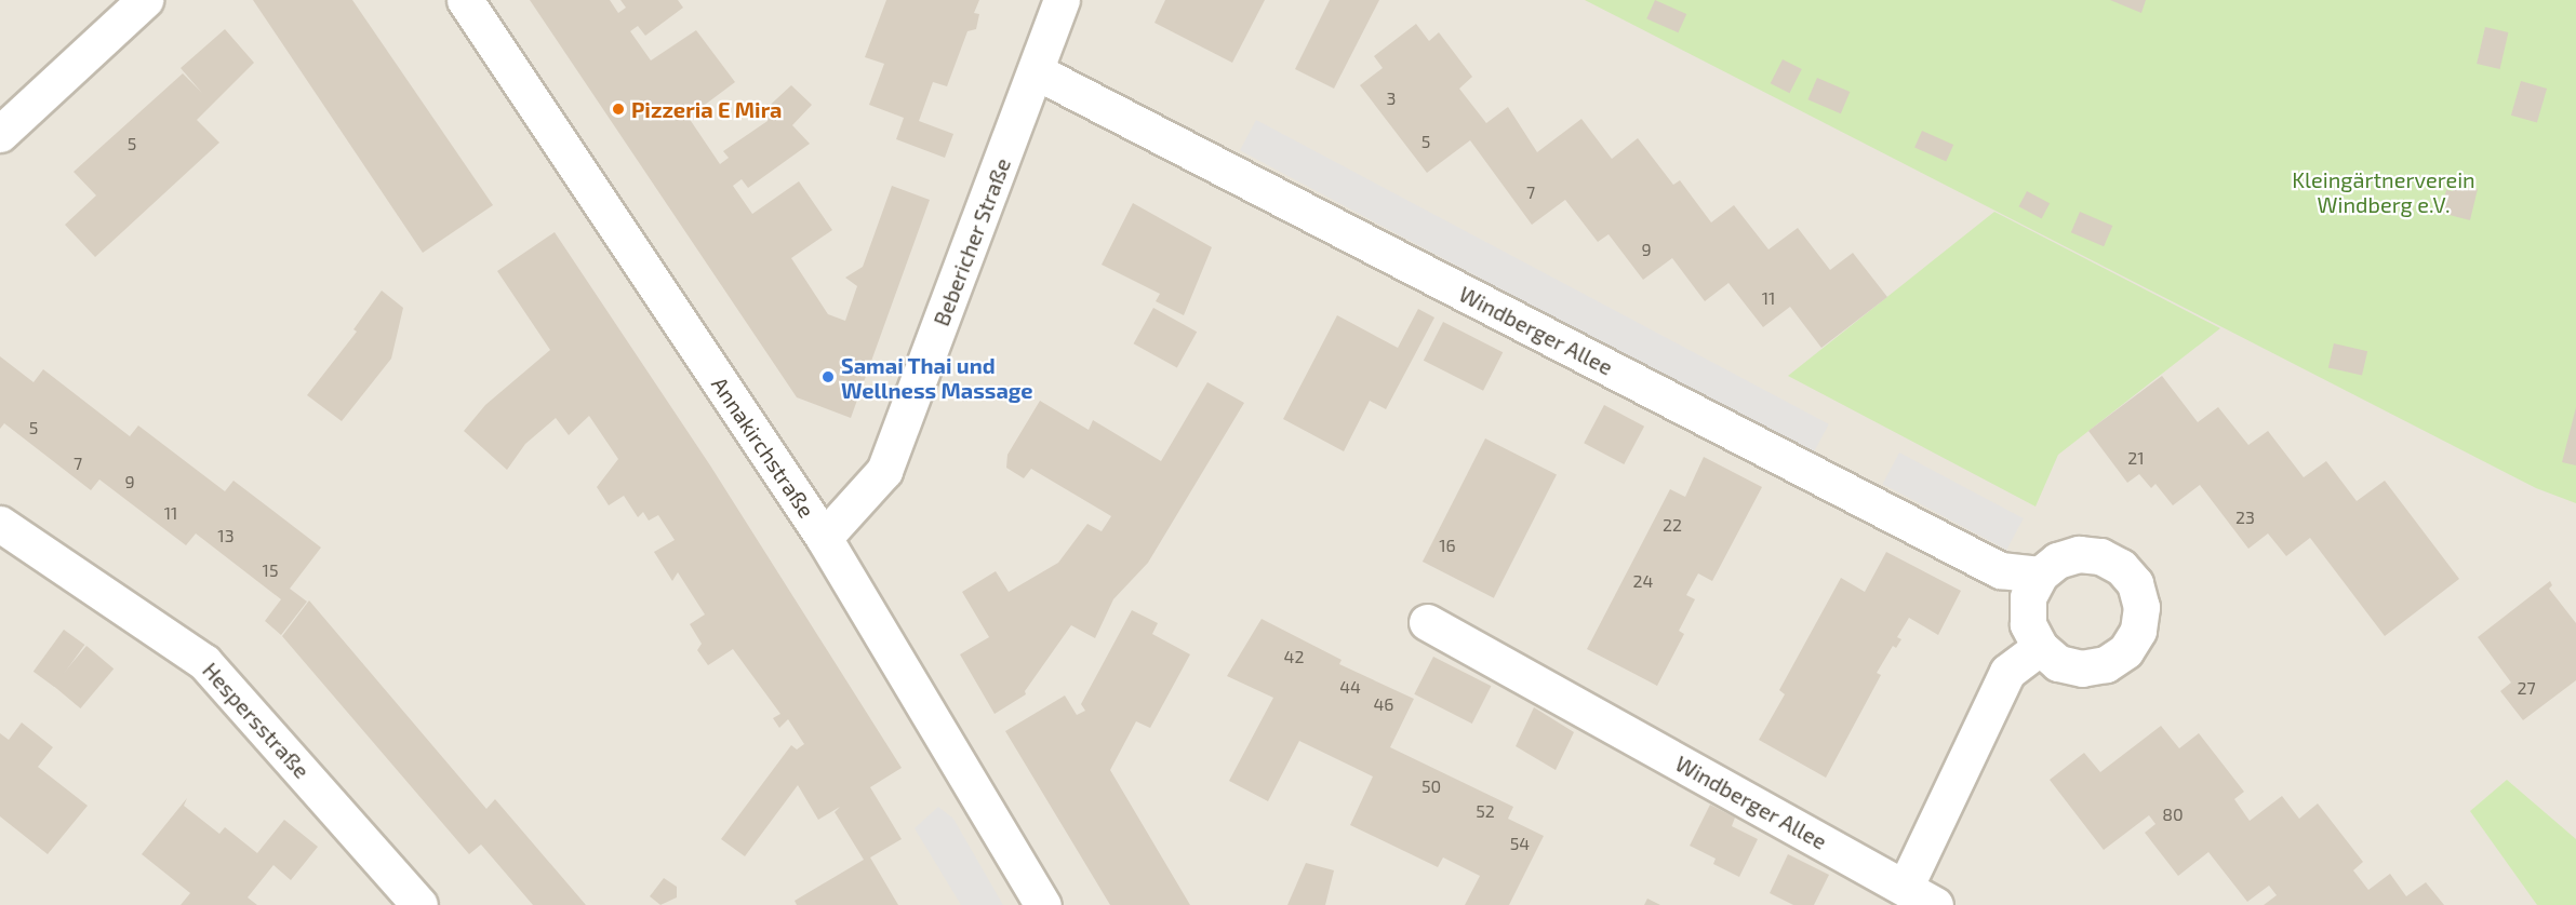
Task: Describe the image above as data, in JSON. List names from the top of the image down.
{
  "streets": {
    "street": [
      "Bebericher Straße",
      "Windberger Allee",
      "Annakirchstraße",
      "Hespersstraße"
    ]
  },
  "crossings": [
    ["Bebericher Straße", "Windberger Allee"],
    ["Bebericher Straße", "Annakirchstraße"]
  ],
  "parks": ["Kleingärtnerverein Windberg e.V."],
  "places": ["Pizzeria E Mira", "Samai Thai und Wellness Massage"],
  "house_numbers": [
    "3",
    "5",
    "5",
    "7",
    "9",
    "11",
    "5",
    "21",
    "7",
    "9",
    "11",
    "23",
    "22",
    "13",
    "16",
    "15",
    "24",
    "42",
    "44",
    "27",
    "46",
    "50",
    "52",
    "80",
    "54"
  ]
}
